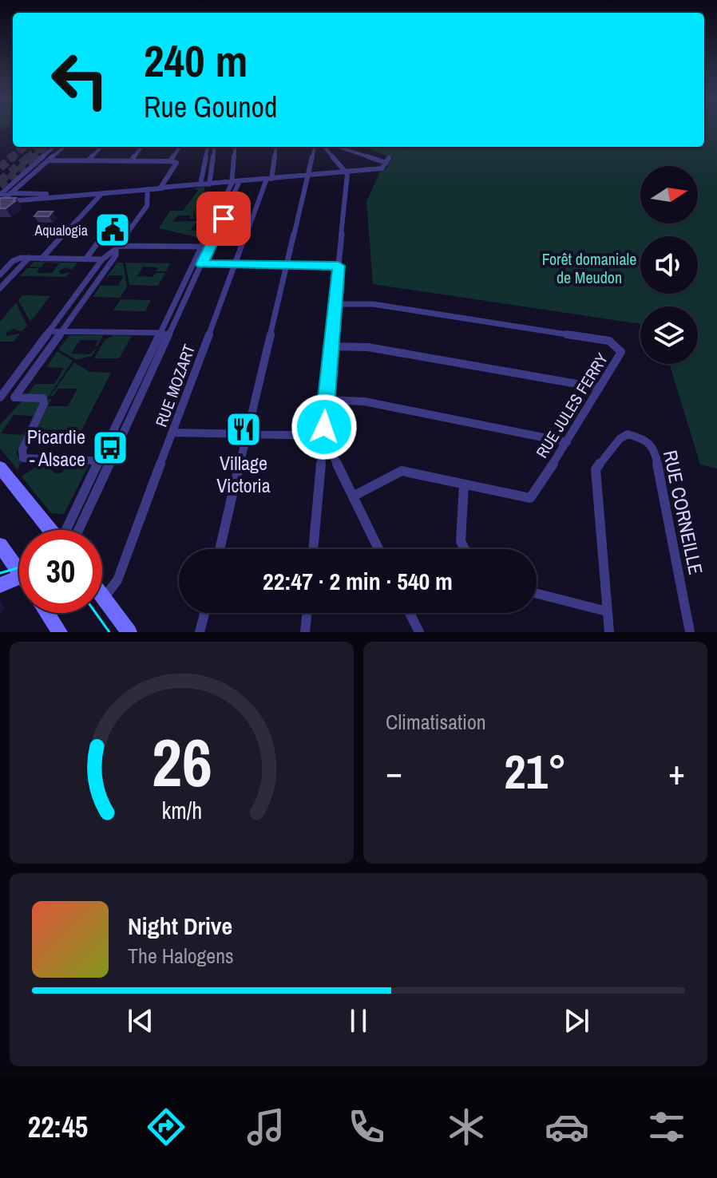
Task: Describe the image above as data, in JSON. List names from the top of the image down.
{
  "streets": {
    "street": ["RUE MOZART", "RUE JULES FERRY", "RUE CORNEILLE"]
  },
  "parks": ["Forêt domaniale de Meudon"],
  "places": {
    "public building": ["Aqualogia"],
    "restaurant": ["Village Victoria"],
    "bus stop": ["Picardie - Alsace"]
  },
  "north": "right",
  "page": {
    "turn": ["240 m", "Rue Gounod"],
    "limit": "30",
    "trip": "22:47 · 2 min · 540 m",
    "tile": "Climatisation",
    "heat": ["−", "21°", "+"],
    "song": ["Night Drive", "The Halogens"],
    "tabs": "22:45",
    "gauge": ["26", "km/h"]
  }
}
